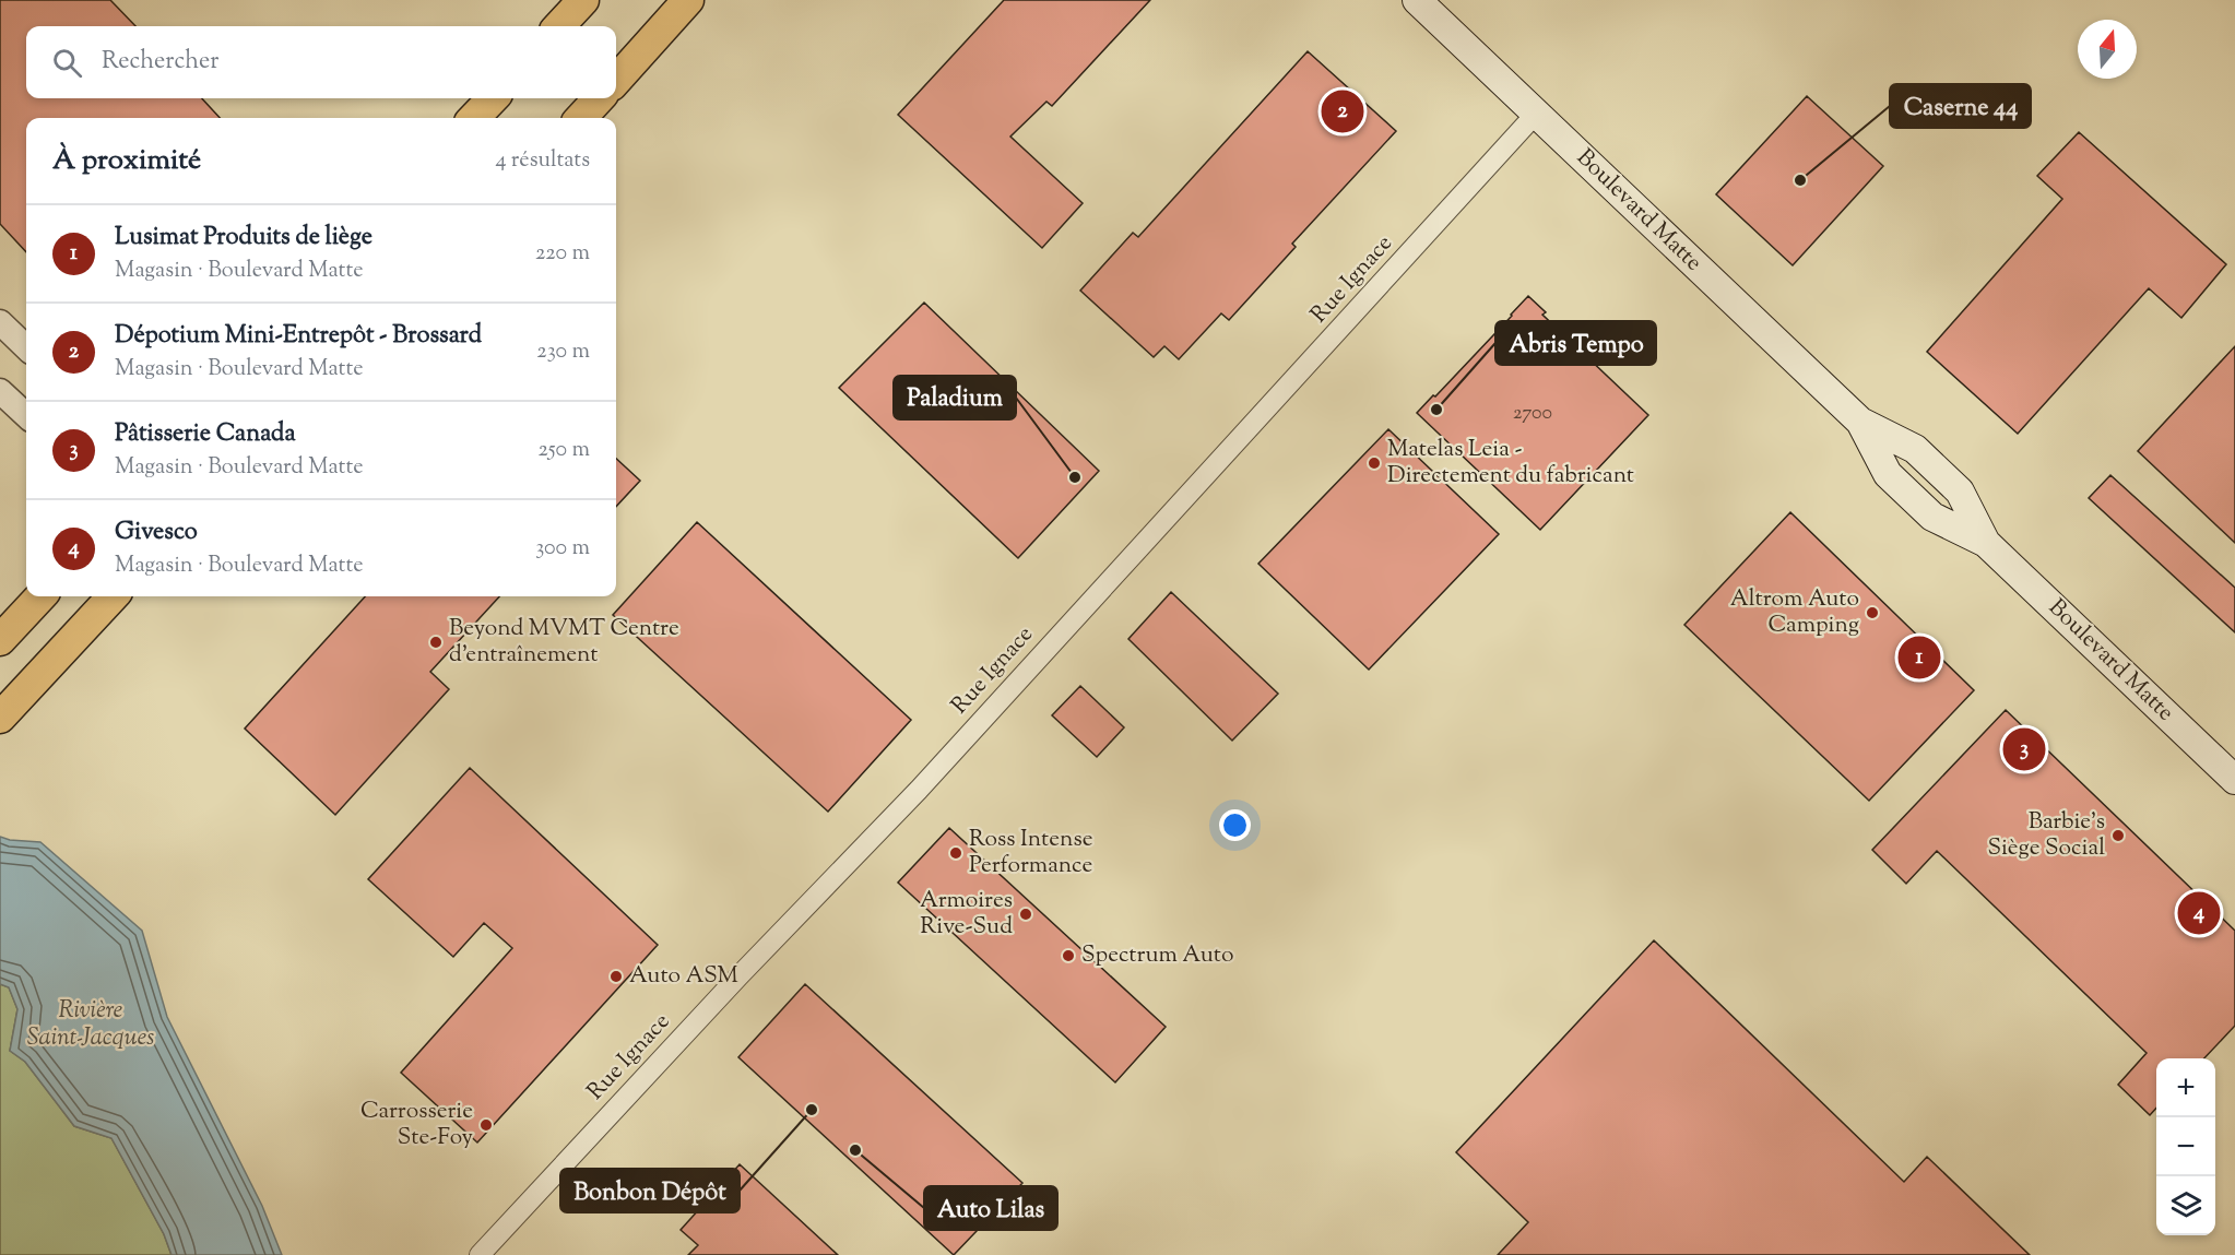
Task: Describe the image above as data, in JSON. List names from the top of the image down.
{
  "streets": {
    "main road": ["Boulevard Matte"],
    "street": ["Rue Ignace"]
  },
  "crossings": [
    ["Boulevard Matte", "Rue Ignace"]
  ],
  "water": ["Rivière Saint-Jacques"],
  "places": [
    "Caserne 44",
    "Abris Tempo",
    "Matelas Leia - Directement du fabricant",
    "Paladium",
    "Altrom Auto Camping",
    "Beyond MVMT Centre d’entraînement",
    "Barbie's Siège Social",
    "Ross Intense Performance",
    "Armoires Rive-Sud",
    "Spectrum Auto",
    "Auto ASM",
    "Bonbon Dépôt",
    "Carrosserie Ste-Foy",
    "Auto Lilas"
  ],
  "house_numbers": ["2700"],
  "north": "top",
  "page": {
    "search": "Rechercher",
    "pins": [
      "2",
      "1",
      "3",
      "4"
    ],
    "heading": ["À proximité", "4 résultats"],
    "list": [
      {
        "mark": "1",
        "name": "Lusimat Produits de liège",
        "note": "Magasin · Boulevard Matte",
        "value": "220 m"
      },
      {
        "mark": "2",
        "name": "Dépotium Mini-Entrepôt - Brossard",
        "note": "Magasin · Boulevard Matte",
        "value": "230 m"
      },
      {
        "mark": "3",
        "name": "Pâtisserie Canada",
        "note": "Magasin · Boulevard Matte",
        "value": "250 m"
      },
      {
        "mark": "4",
        "name": "Givesco",
        "note": "Magasin · Boulevard Matte",
        "value": "300 m"
      }
    ],
    "map_buttons": ["+", "−"]
  }
}
